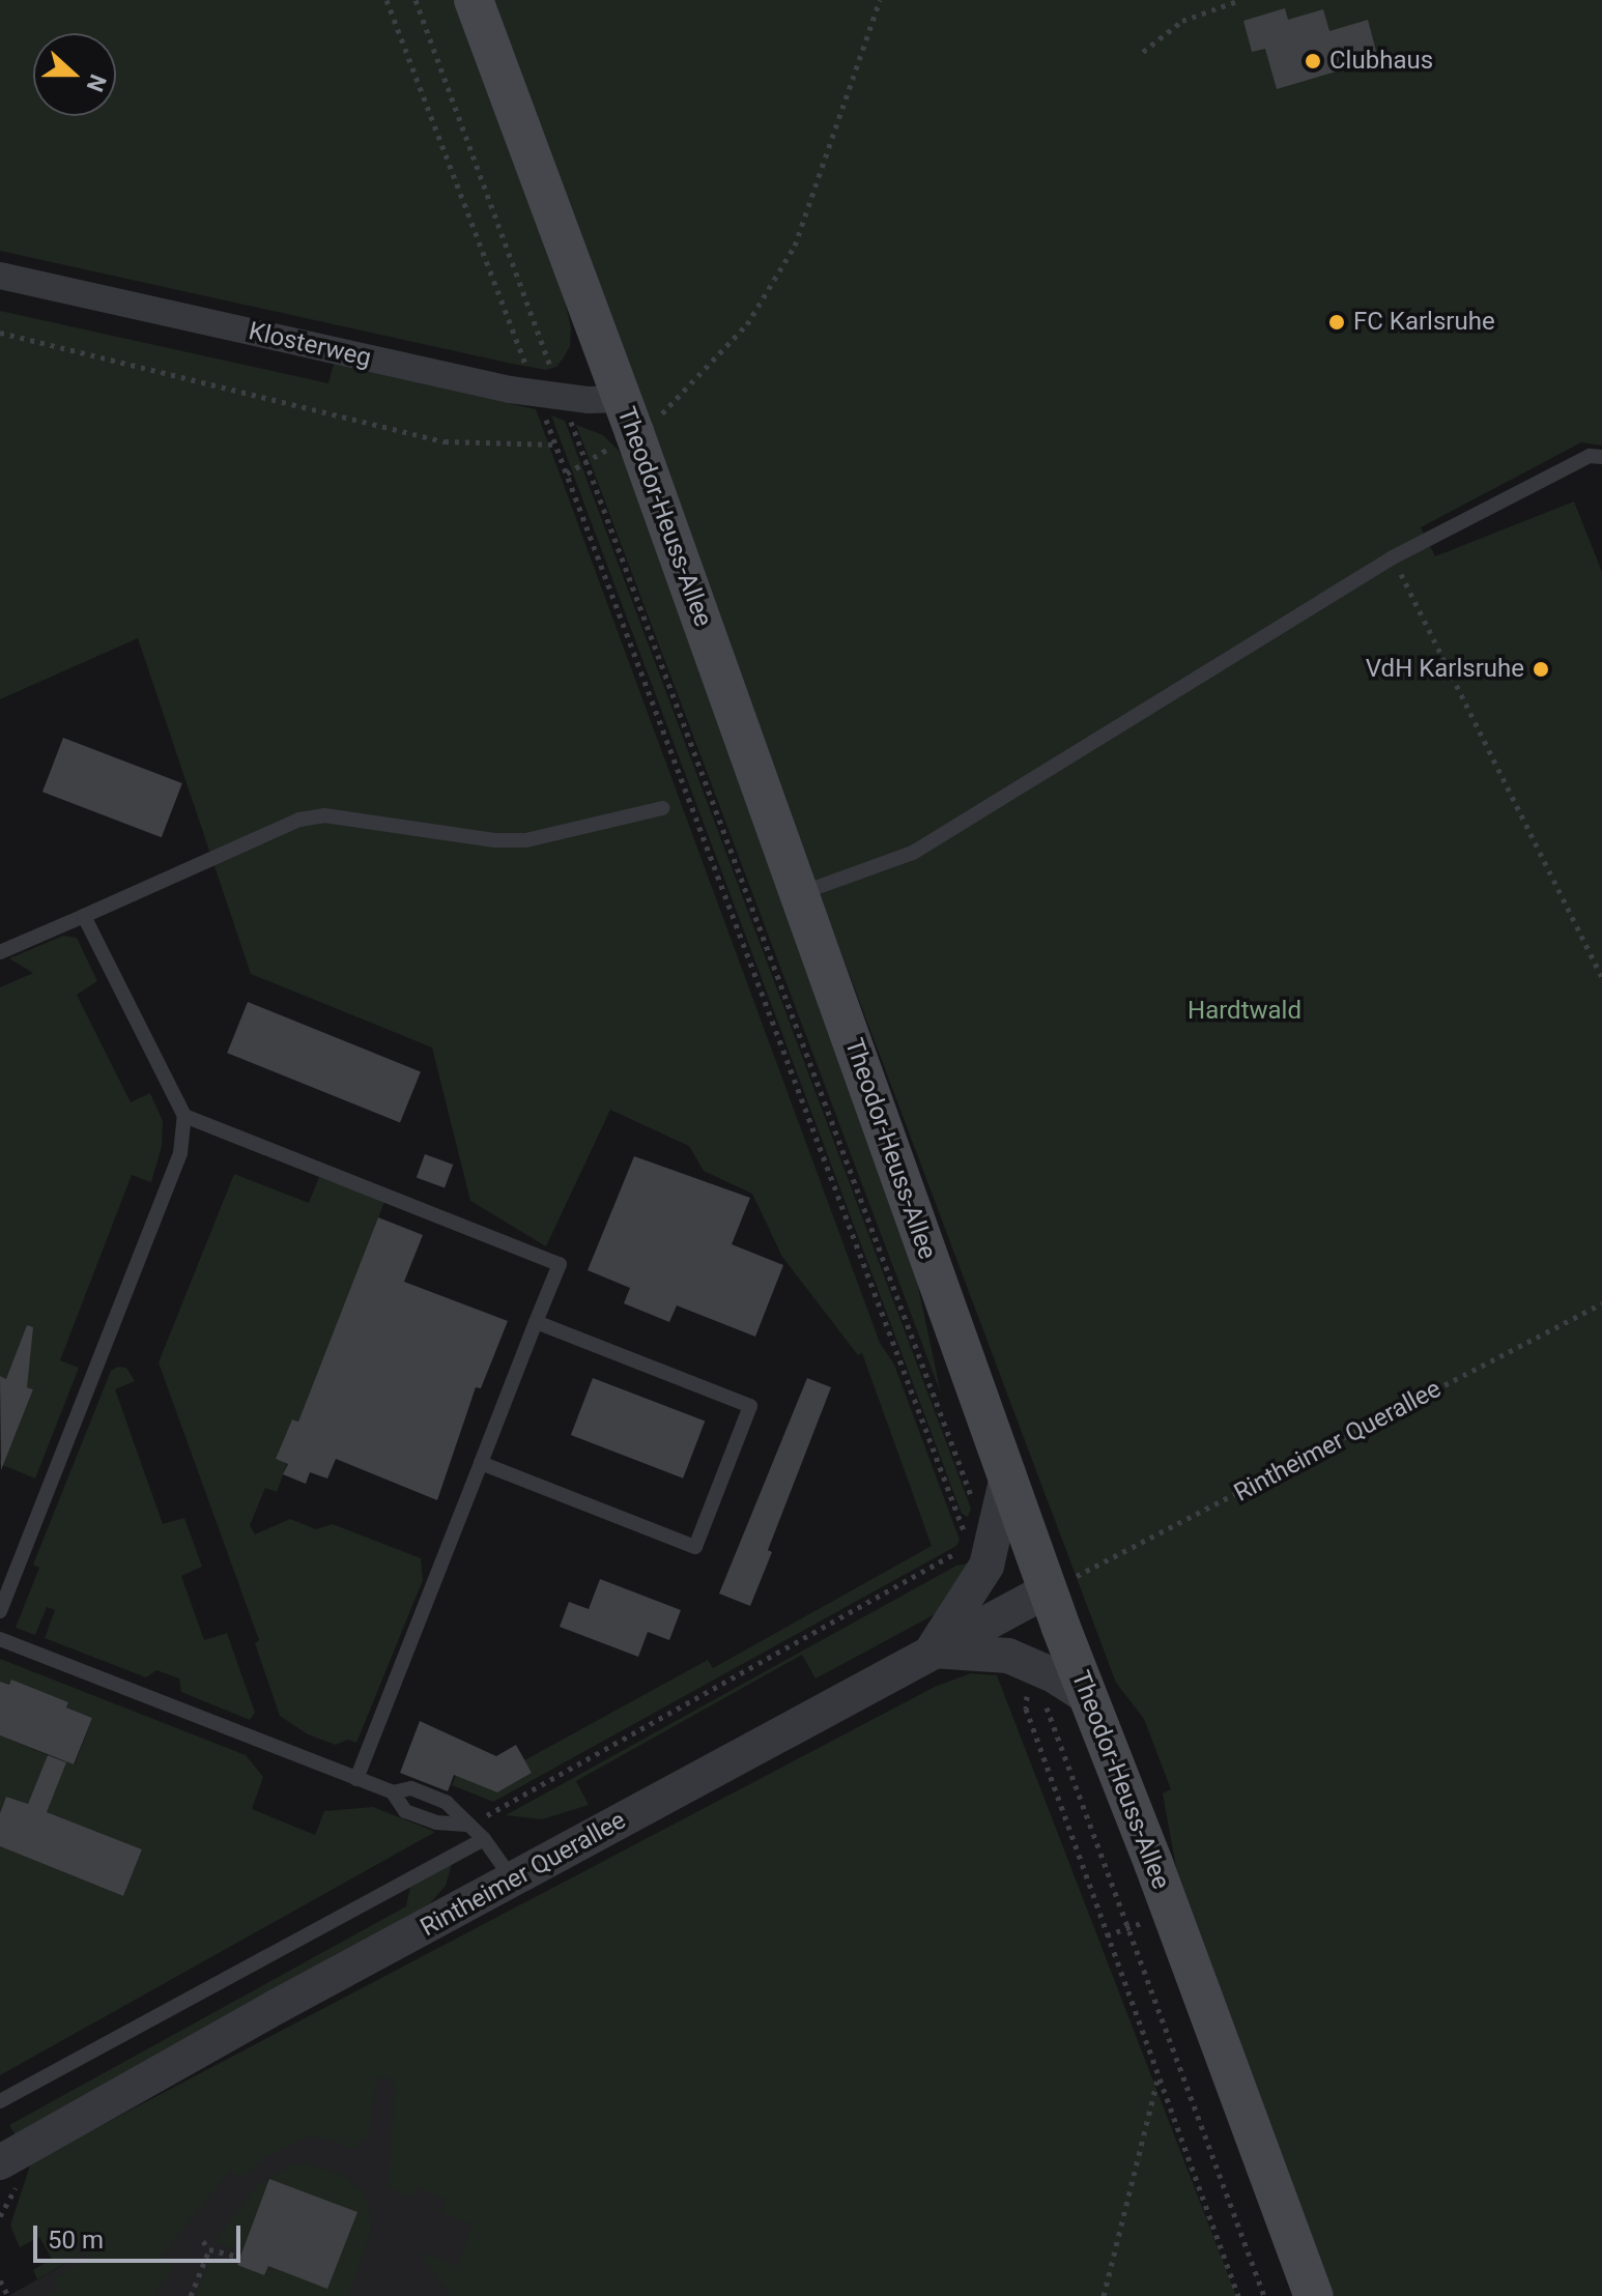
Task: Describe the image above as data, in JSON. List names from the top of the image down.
{
  "streets": {
    "main road": ["Theodor-Heuss-Allee"],
    "street": ["Klosterweg", "Rintheimer Querallee"]
  },
  "crossings": [
    ["Klosterweg", "Theodor-Heuss-Allee"],
    ["Theodor-Heuss-Allee", "Rintheimer Querallee"]
  ],
  "parks": ["Hardtwald"],
  "places": ["Clubhaus", "FC Karlsruhe", "VdH Karlsruhe"],
  "scale_bar": "50 m",
  "north": "right"
}
